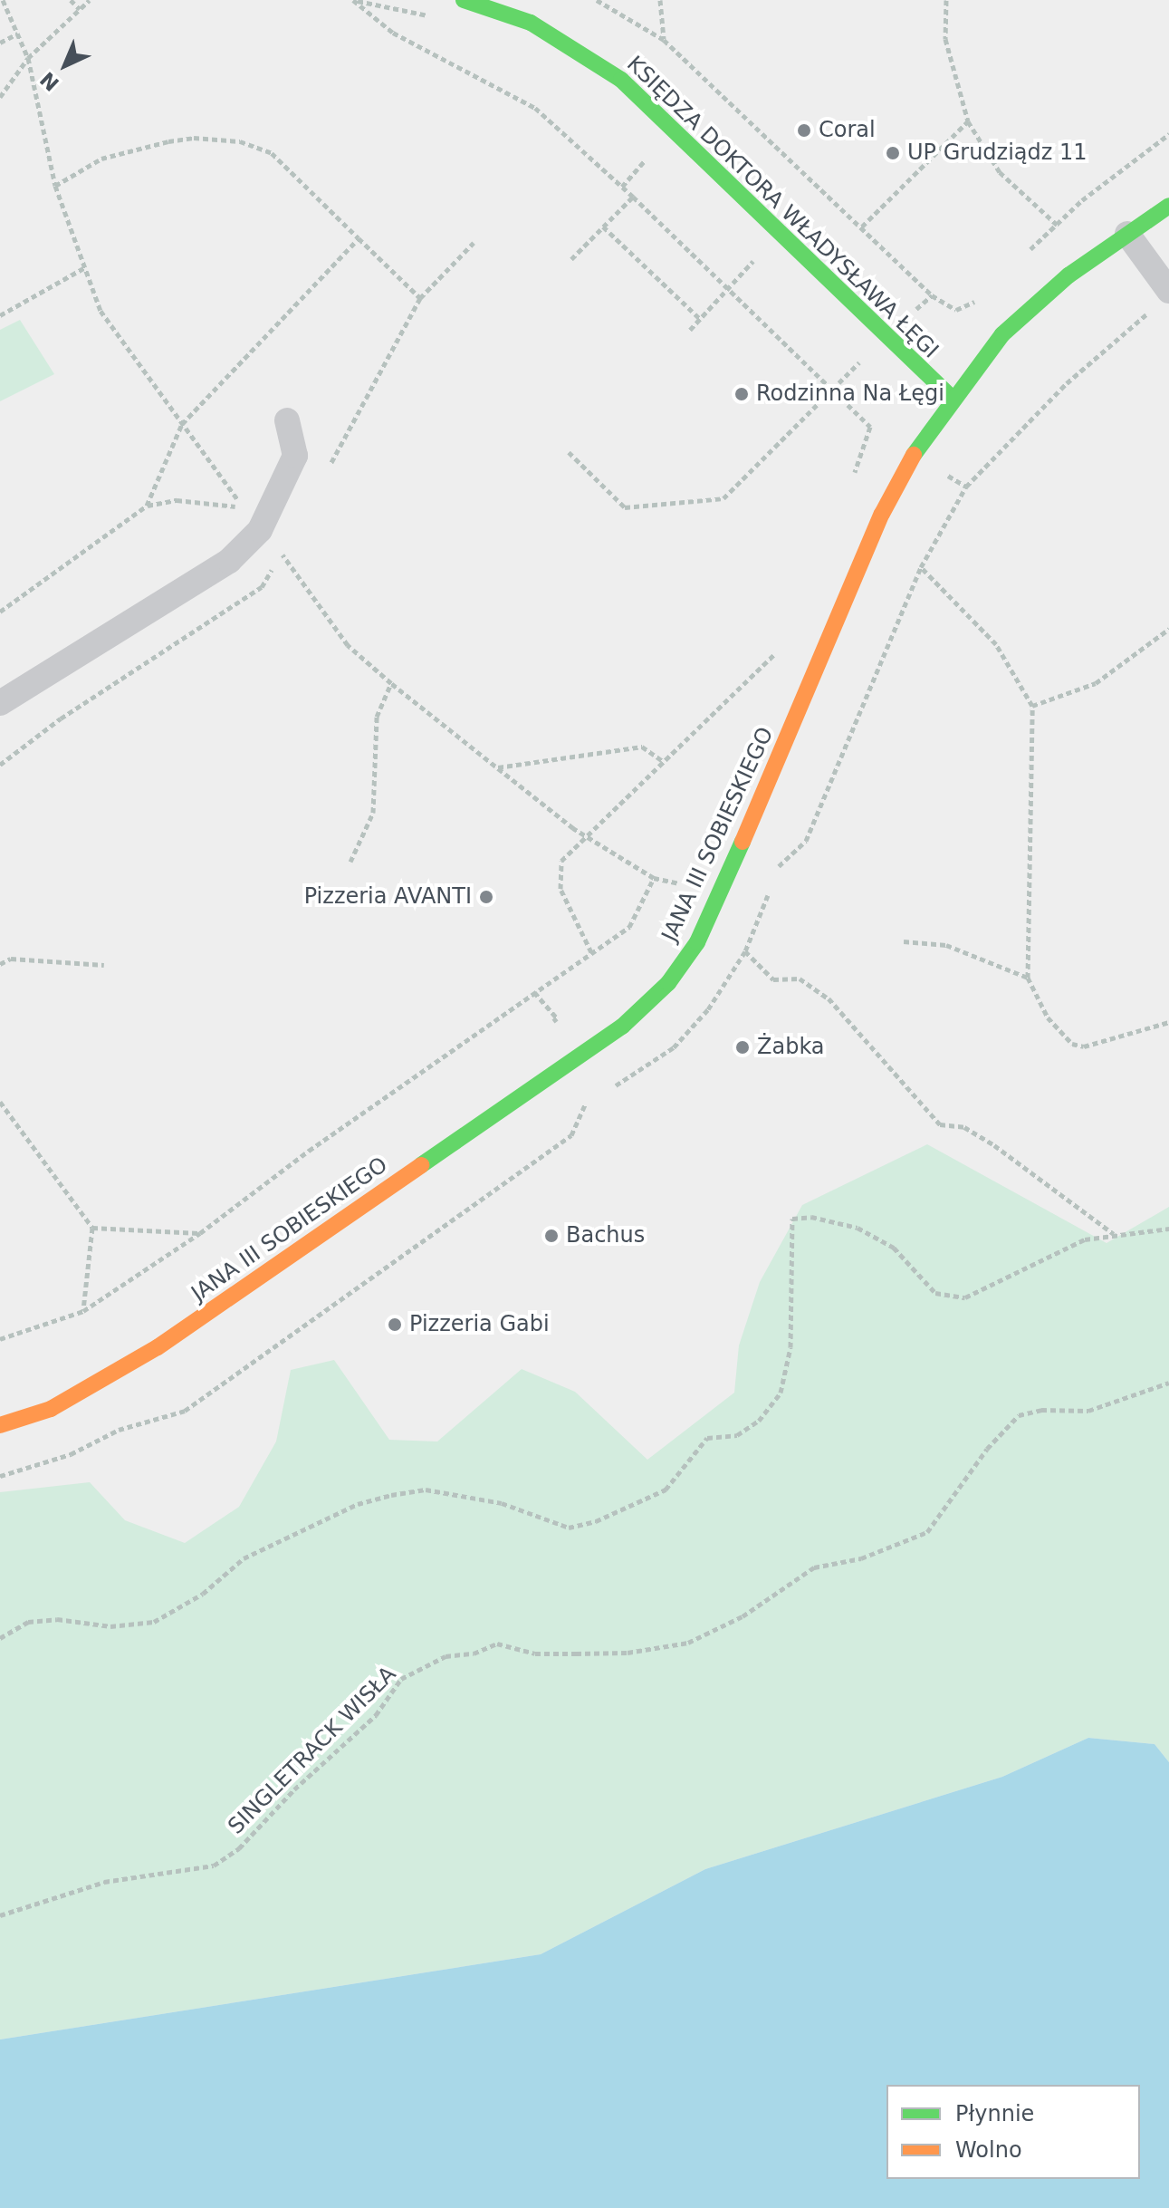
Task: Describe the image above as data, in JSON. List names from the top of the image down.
{
  "streets": {
    "street": ["KSIĘDZA DOKTORA WŁADYSŁAWA ŁĘGI", "JANA III SOBIESKIEGO"],
    "path": ["SINGLETRACK WISŁA"]
  },
  "crossings": [
    ["KSIĘDZA DOKTORA WŁADYSŁAWA ŁĘGI", "JANA III SOBIESKIEGO"]
  ],
  "places": [
    "Coral",
    "UP Grudziądz 11",
    "Rodzinna Na Łęgi",
    "Pizzeria AVANTI",
    "Żabka",
    "Bachus",
    "Pizzeria Gabi"
  ],
  "legend": ["Płynnie", "Wolno"],
  "north": "bottom left"
}
